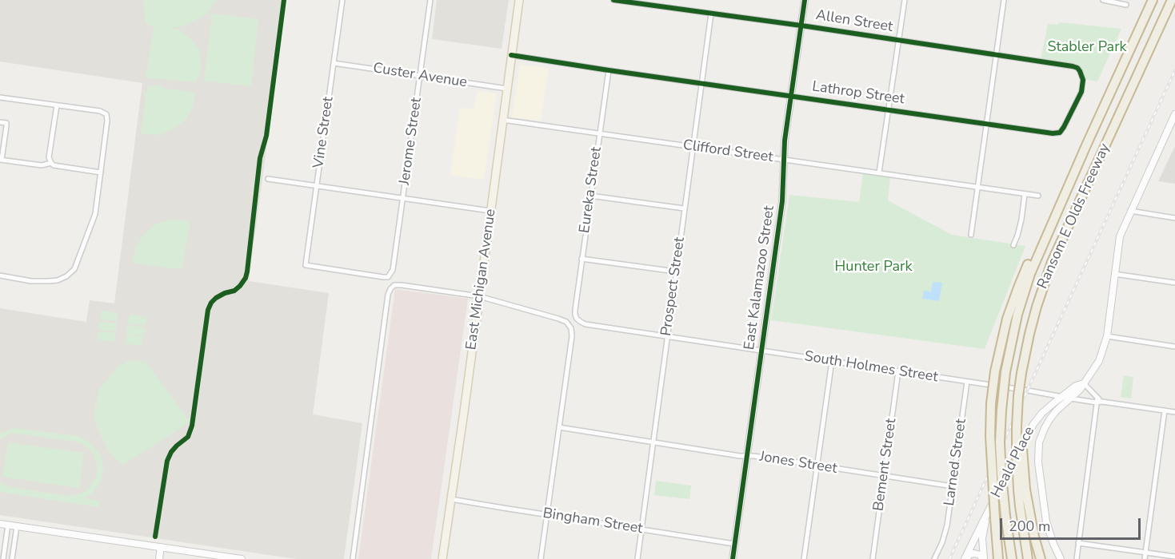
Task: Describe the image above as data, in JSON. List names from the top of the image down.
{
  "streets": {
    "highway": ["Ransom E Olds Freeway"],
    "main road": ["East Michigan Avenue"],
    "street": [
      "Allen Street",
      "Custer Avenue",
      "Lathrop Street",
      "Vine Street",
      "Jerome Street",
      "Clifford Street",
      "Eureka Street",
      "East Kalamazoo Street",
      "Prospect Street",
      "South Holmes Street",
      "Larned Street",
      "Heald Place",
      "Jones Street",
      "Bement Street",
      "Bingham Street"
    ]
  },
  "crossings": [
    ["Allen Street", "Lathrop Street"],
    ["Allen Street", "East Kalamazoo Street"],
    ["Allen Street", "Prospect Street"],
    ["Custer Avenue", "Vine Street"],
    ["Custer Avenue", "Jerome Street"],
    ["Custer Avenue", "East Michigan Avenue"],
    ["Lathrop Street", "Eureka Street"],
    ["Lathrop Street", "East Kalamazoo Street"],
    ["Lathrop Street", "East Michigan Avenue"],
    ["Lathrop Street", "Prospect Street"],
    ["Vine Street", "Jerome Street"],
    ["Clifford Street", "Eureka Street"],
    ["Clifford Street", "East Kalamazoo Street"],
    ["Clifford Street", "East Michigan Avenue"],
    ["Clifford Street", "Prospect Street"],
    ["Eureka Street", "South Holmes Street"],
    ["East Kalamazoo Street", "South Holmes Street"],
    ["East Kalamazoo Street", "Jones Street"],
    ["East Kalamazoo Street", "Bingham Street"],
    ["East Michigan Avenue", "Bingham Street"],
    ["Prospect Street", "South Holmes Street"],
    ["Prospect Street", "Jones Street"],
    ["Prospect Street", "Bingham Street"],
    ["South Holmes Street", "Larned Street"],
    ["South Holmes Street", "Heald Place"],
    ["South Holmes Street", "Bement Street"],
    ["Larned Street", "Jones Street"],
    ["Jones Street", "Bement Street"]
  ],
  "parks": ["Stabler Park", "Hunter Park"],
  "scale_bar": "200 m"
}
